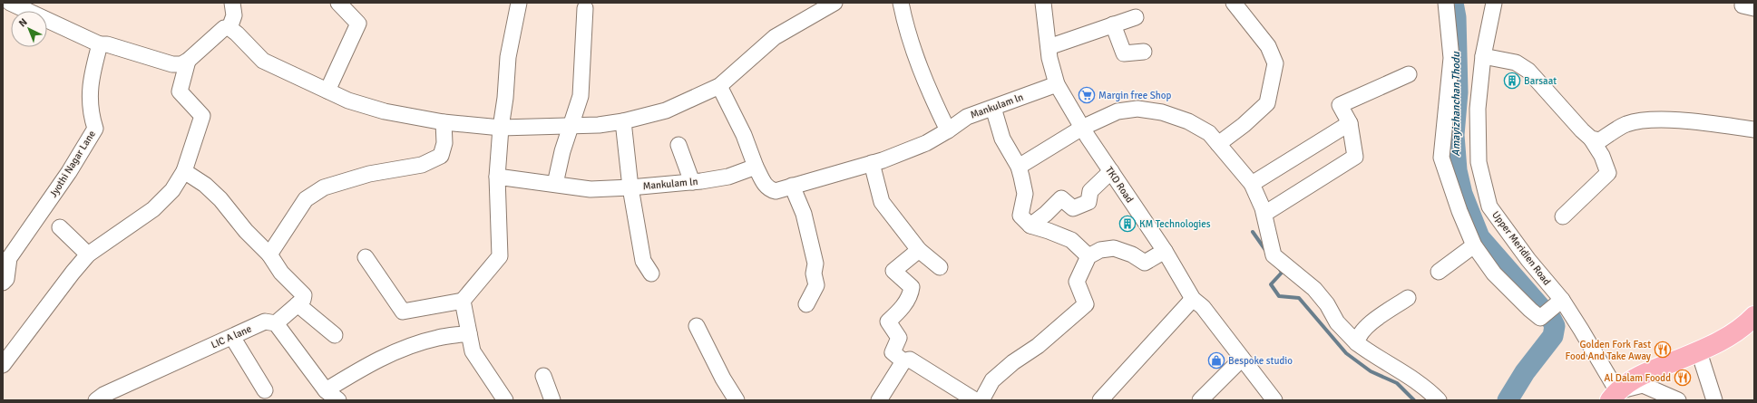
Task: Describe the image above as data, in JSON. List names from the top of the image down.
{
  "streets": {
    "street": [
      "Mankulam ln",
      "Jyothi Nagar Lane",
      "TKD Road",
      "Upper Meridien Road",
      "LIC A lane"
    ]
  },
  "crossings": [
    ["Mankulam ln", "TKD Road"]
  ],
  "water": ["Amayizhanchan Thodu"],
  "places": {
    "building": ["Barsaat", "KM Technologies"],
    "supermarket": ["Margin free Shop"],
    "restaurant": ["Golden Fork Fast Food And Take Away", "Al Dalam Foodd"],
    "shop": ["Bespoke studio"]
  },
  "north": "top left"
}
